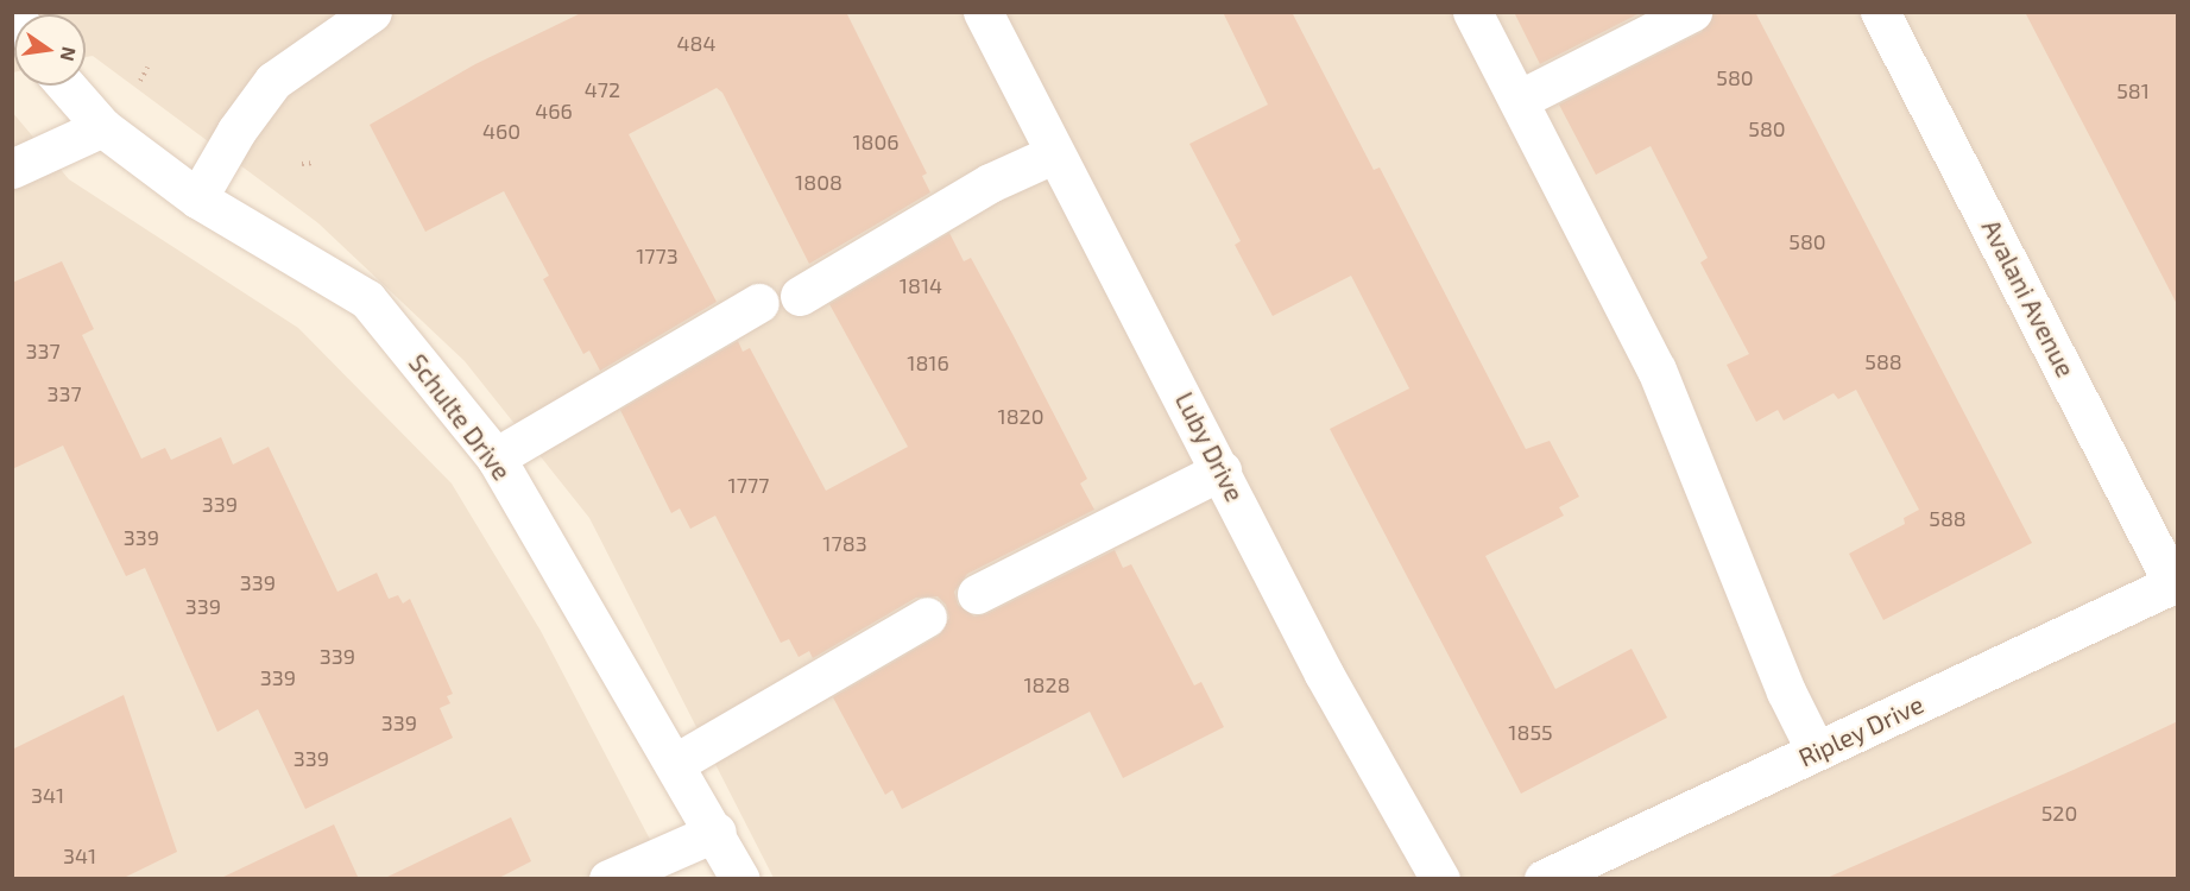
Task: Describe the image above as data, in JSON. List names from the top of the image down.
{
  "streets": {
    "street": [
      "Avalani Avenue",
      "Schulte Drive",
      "Luby Drive",
      "Ripley Drive"
    ]
  },
  "crossings": [
    ["Avalani Avenue", "Ripley Drive"]
  ],
  "house_numbers": [
    "484",
    "580",
    "472",
    "581",
    "466",
    "580",
    "460",
    "1806",
    "1808",
    "580",
    "1773",
    "1814",
    "337",
    "588",
    "1816",
    "337",
    "1820",
    "1777",
    "339",
    "588",
    "339",
    "1783",
    "339",
    "339",
    "339",
    "339",
    "1828",
    "339",
    "1855",
    "339",
    "341",
    "520",
    "341"
  ],
  "north": "right"
}
